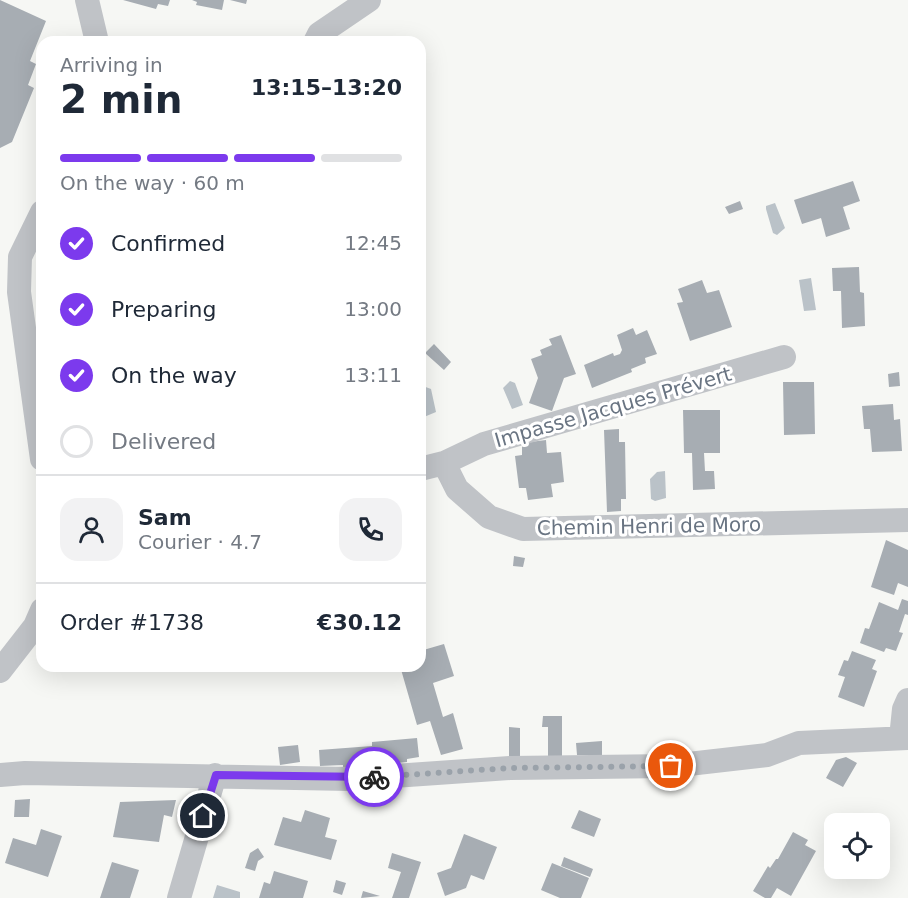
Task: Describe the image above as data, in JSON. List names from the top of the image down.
{
  "streets": {
    "street": ["Impasse Jacques Prévert", "Chemin Henri de Moro"]
  },
  "crossings": [
    ["Impasse Jacques Prévert", "Chemin Henri de Moro"]
  ],
  "page": {
    "heading": ["2 min", "Arriving in", "13:15–13:20"],
    "panel": [
      "Sam",
      "Courier · 4.7",
      "Order #1738",
      "€30.12"
    ],
    "bar": "On the way · 60 m",
    "list": [
      ["Confirmed", "12:45"],
      ["Preparing", "13:00"],
      ["On the way", "13:11"],
      "Delivered"
    ]
  }
}
